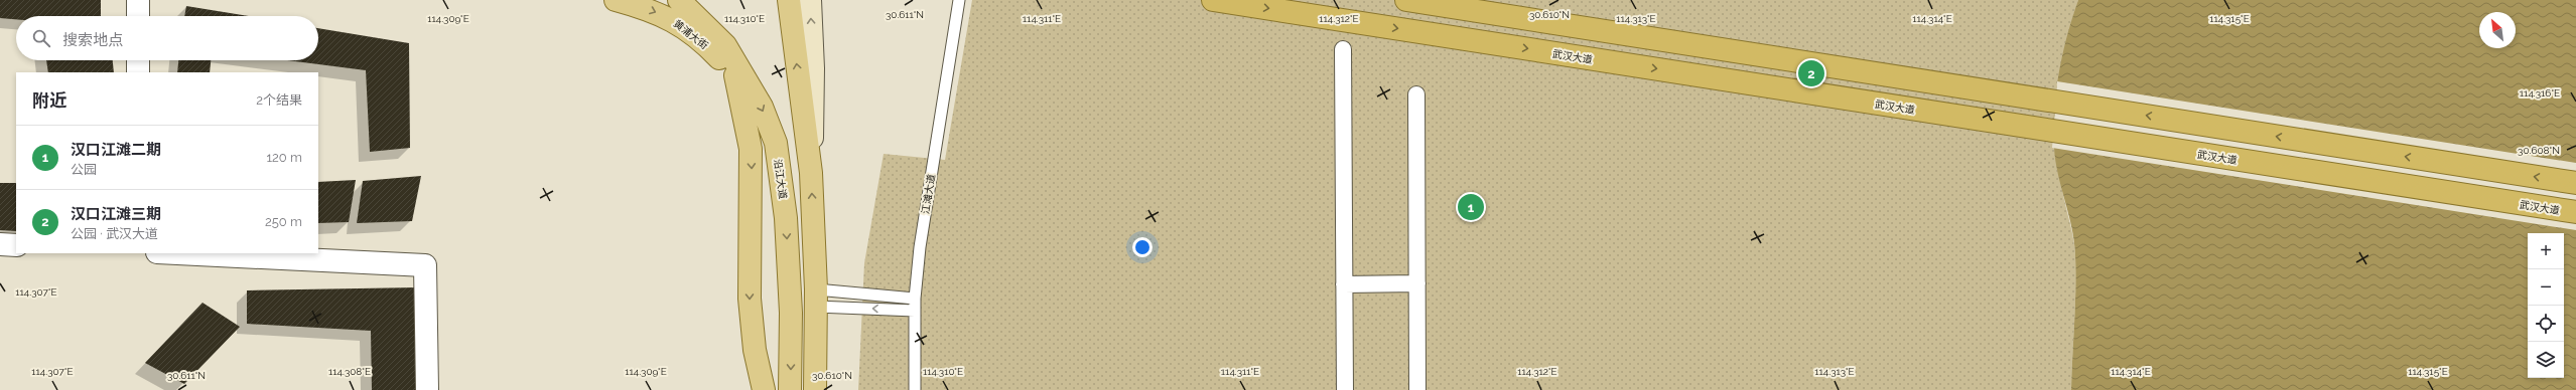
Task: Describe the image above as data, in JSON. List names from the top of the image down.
{
  "streets": {
    "highway": ["武汉大道"],
    "main road": ["黄浦大街", "沿江大道"],
    "lane": ["江滩大道"]
  },
  "one_way": ["黄浦大街"],
  "north": "top left",
  "page": {
    "search": "搜索地点",
    "pins": ["2", "1"],
    "heading": ["附近", "2个结果"],
    "list": [
      {
        "mark": "1",
        "name": "汉口江滩二期",
        "note": "公园",
        "value": "120 m"
      },
      {
        "mark": "2",
        "name": "汉口江滩三期",
        "note": "公园 · 武汉大道",
        "value": "250 m"
      }
    ],
    "map_buttons": ["+", "−"]
  },
  "coordinates": [
    "30.611°N",
    "30.610°N",
    "114.309°E",
    "114.310°E",
    "114.311°E",
    "114.312°E",
    "114.313°E",
    "114.314°E",
    "114.315°E",
    "114.316°E",
    "30.608°N",
    "114.307°E",
    "114.308°E"
  ]
}
